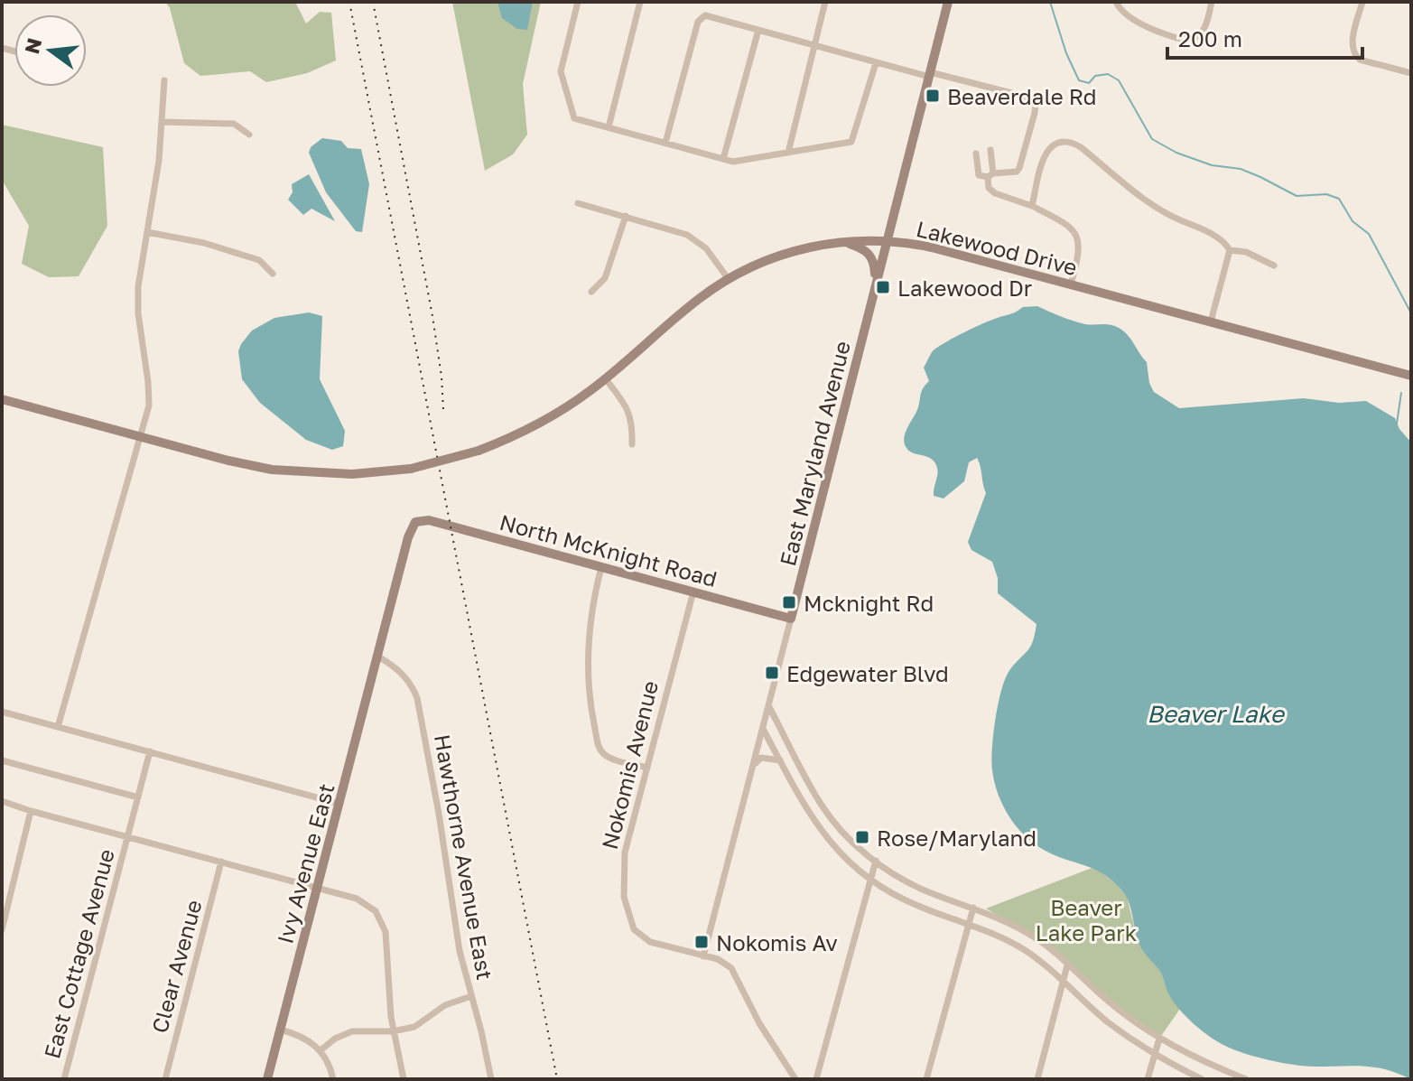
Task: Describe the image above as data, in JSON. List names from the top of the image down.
{
  "streets": {
    "street": [
      "Lakewood Drive",
      "East Maryland Avenue",
      "North McKnight Road",
      "Nokomis Avenue",
      "Hawthorne Avenue East",
      "Ivy Avenue East",
      "East Cottage Avenue",
      "Clear Avenue"
    ]
  },
  "crossings": [
    ["Lakewood Drive", "East Maryland Avenue"],
    ["East Maryland Avenue", "North McKnight Road"],
    ["East Maryland Avenue", "Nokomis Avenue"],
    ["North McKnight Road", "Nokomis Avenue"],
    ["North McKnight Road", "Ivy Avenue East"],
    ["Hawthorne Avenue East", "Ivy Avenue East"]
  ],
  "water": ["Beaver Lake"],
  "parks": ["Beaver Lake Park"],
  "places": {
    "transit": [
      "Beaverdale Rd",
      "Lakewood Dr",
      "Mcknight Rd",
      "Edgewater Blvd",
      "Rose/Maryland",
      "Nokomis Av"
    ]
  },
  "scale_bar": "200 m",
  "north": "left"
}
